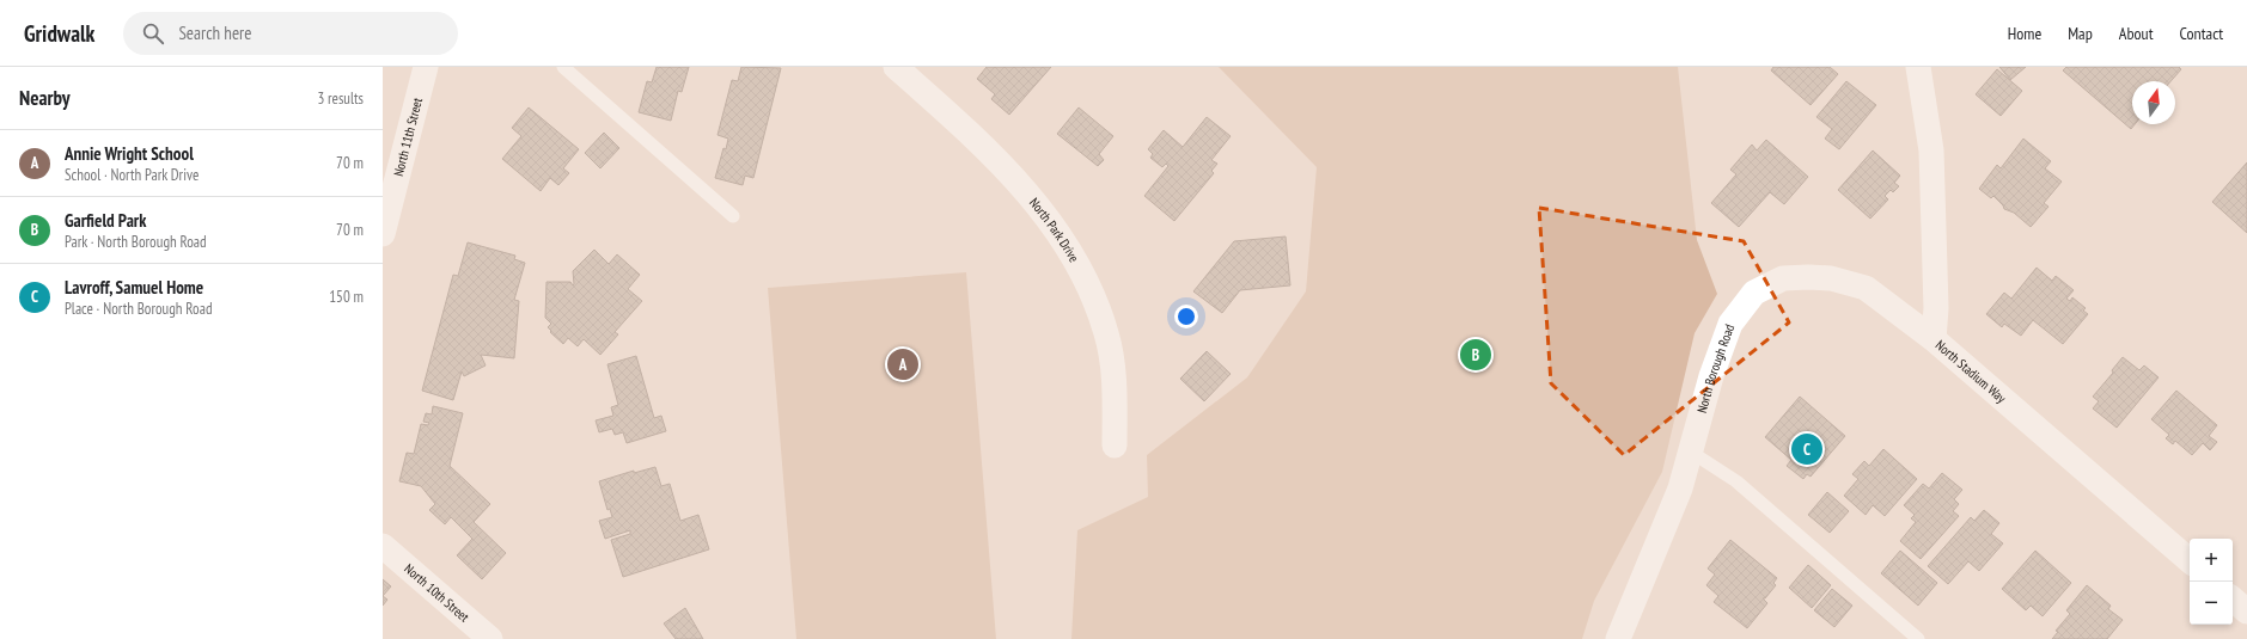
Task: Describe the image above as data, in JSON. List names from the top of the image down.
{
  "streets": {
    "street": [
      "North 11th Street",
      "North Park Drive",
      "North Borough Road",
      "North Stadium Way",
      "North 10th Street"
    ]
  },
  "crossings": [
    ["North Borough Road", "North Stadium Way"]
  ],
  "north": "top",
  "page": {
    "header": "Gridwalk",
    "search": "Search here",
    "nav": [
      "Home",
      "Map",
      "About",
      "Contact"
    ],
    "heading": ["Nearby", "3 results"],
    "list": [
      {
        "mark": "A",
        "name": "Annie Wright School",
        "note": "School · North Park Drive",
        "value": "70 m"
      },
      {
        "mark": "B",
        "name": "Garfield Park",
        "note": "Park · North Borough Road",
        "value": "70 m"
      },
      {
        "mark": "C",
        "name": "Lavroff, Samuel Home",
        "note": "Place · North Borough Road",
        "value": "150 m"
      }
    ],
    "pins": ["B", "A", "C"],
    "map_buttons": ["+", "−"]
  }
}
